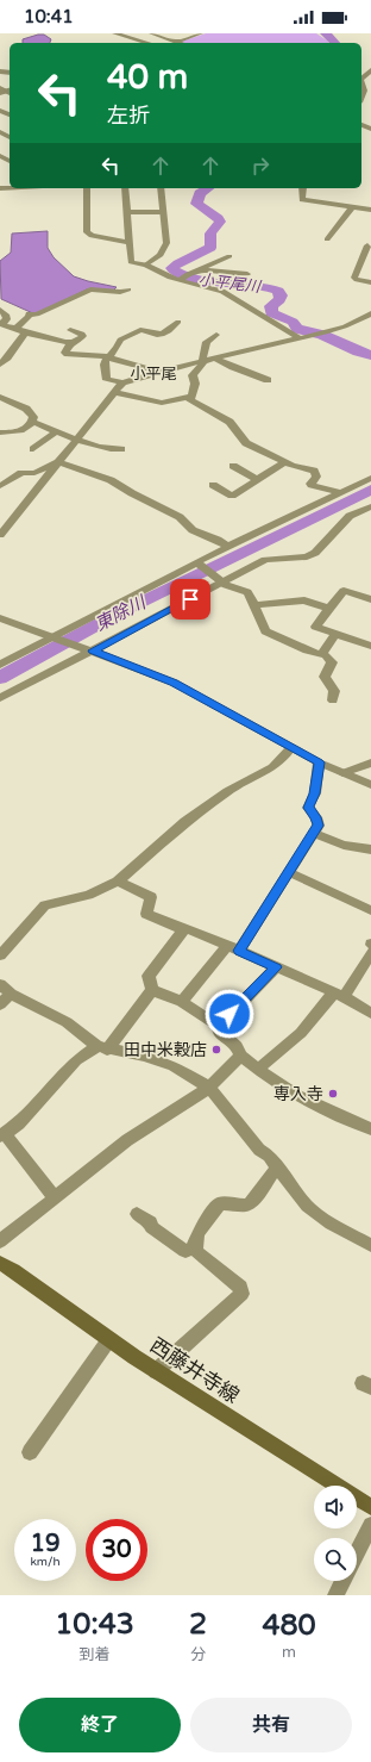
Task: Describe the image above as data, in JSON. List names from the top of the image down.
{
  "streets": {
    "main road": ["西藤井寺線"]
  },
  "districts": ["小平尾"],
  "water": ["小平尾川", "東除川"],
  "places": ["田中米穀店", "専入寺"],
  "page": {
    "status": "10:41",
    "turn": ["40 m", "左折"],
    "speed": "19 km/h",
    "limit": "30",
    "eta": [
      "10:43",
      "到着",
      "2",
      "分",
      "480",
      "m"
    ],
    "buttons": ["終了", "共有"]
  }
}
